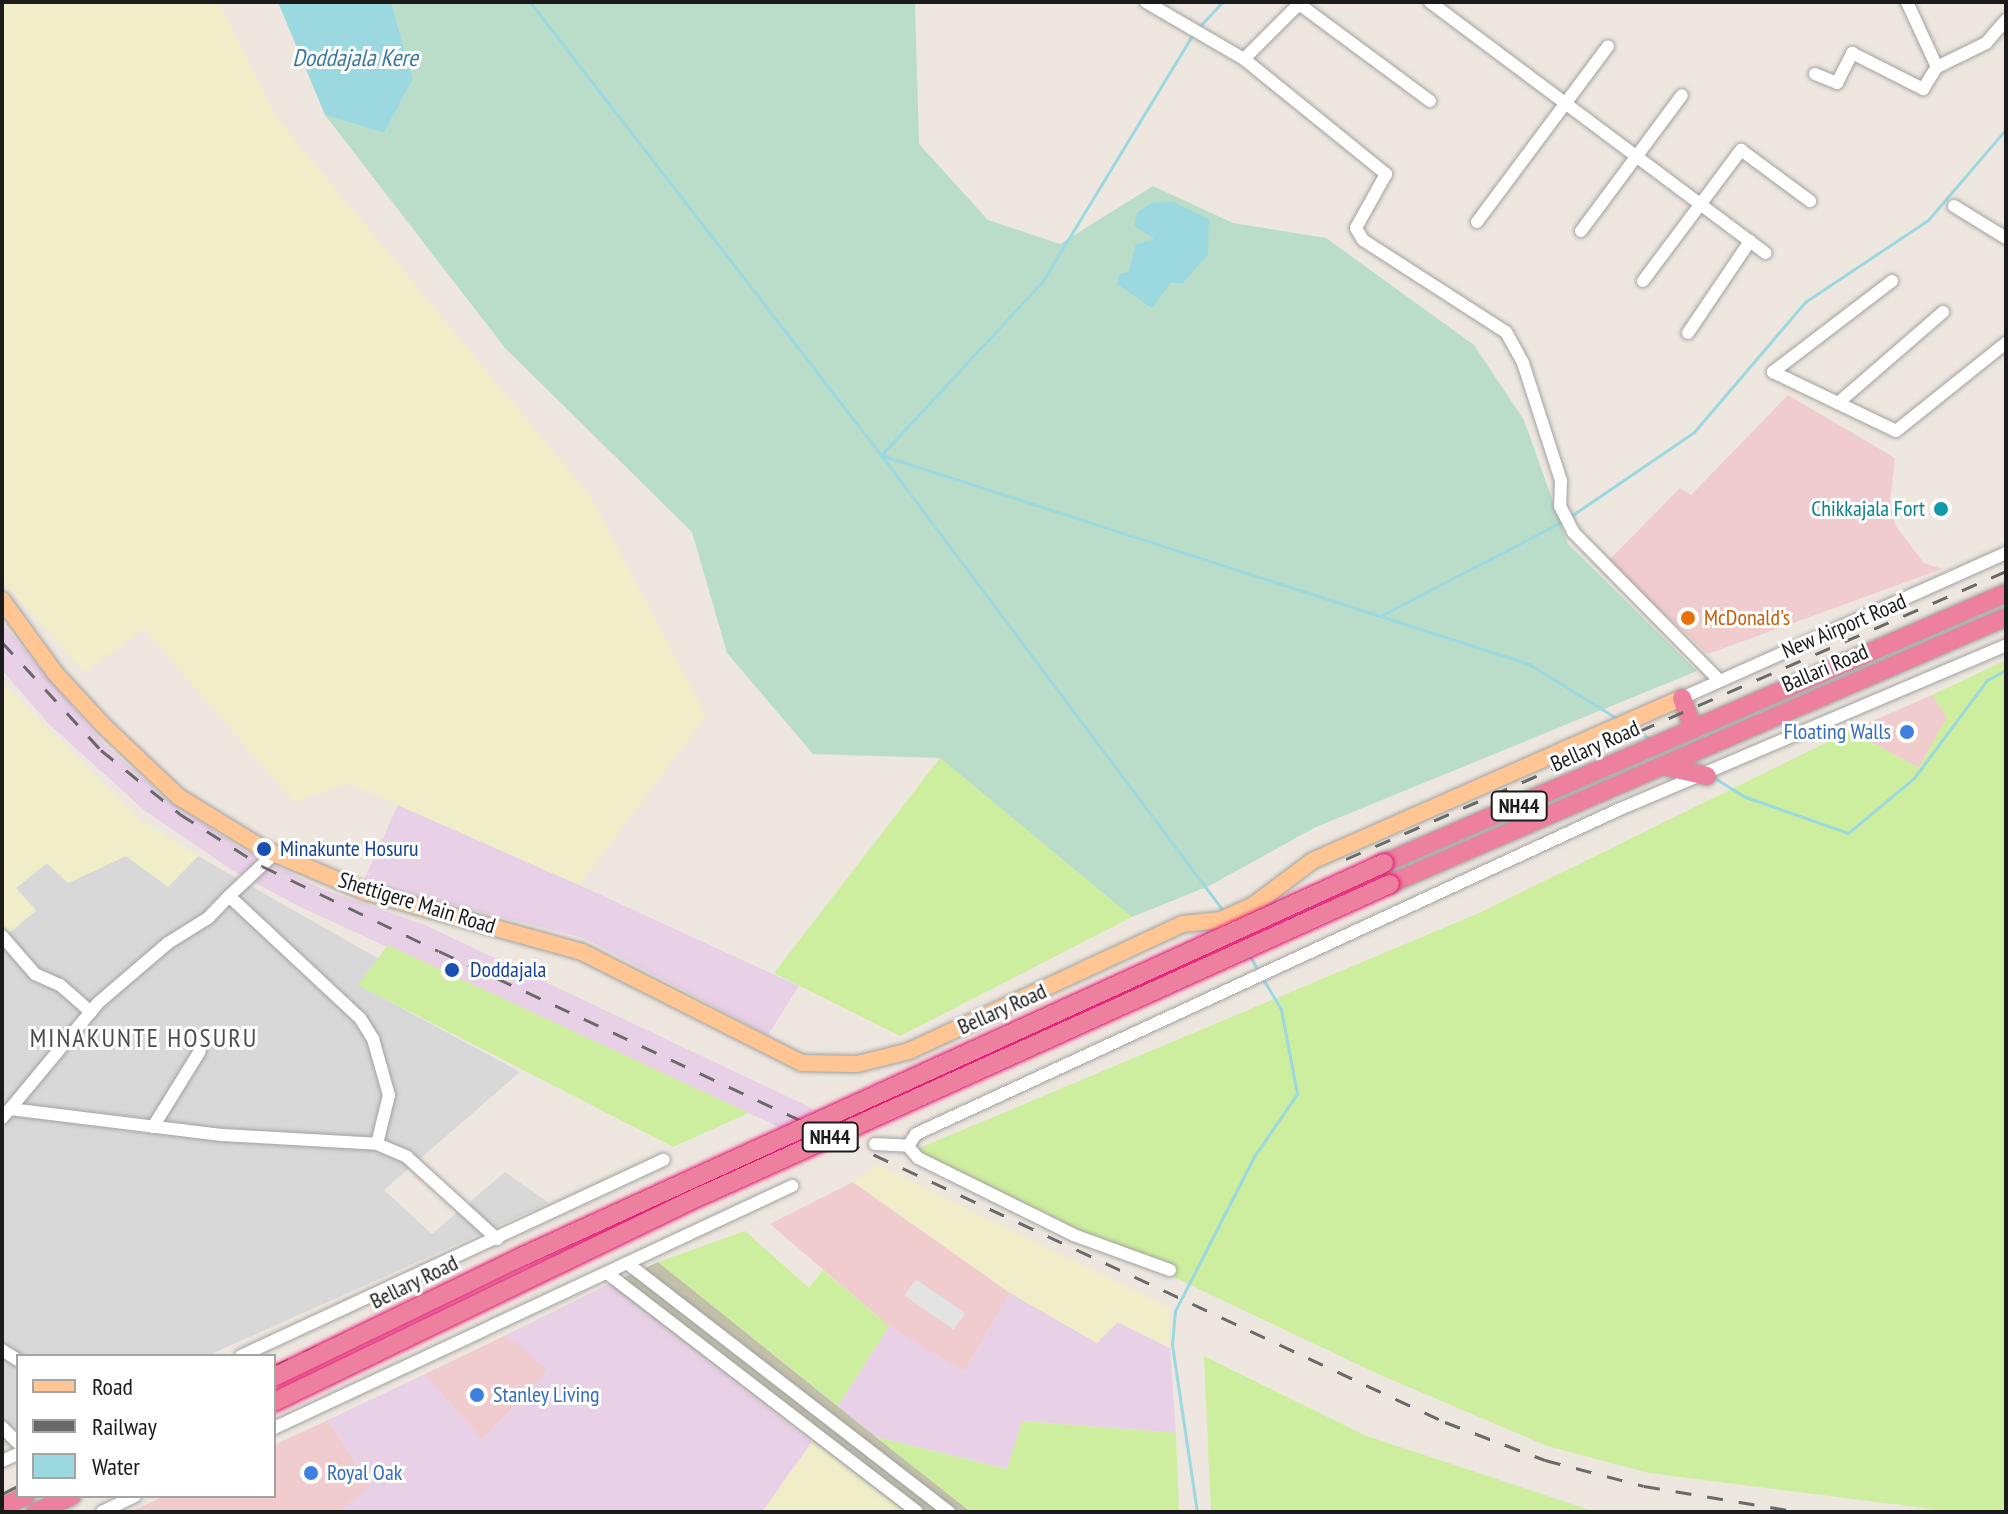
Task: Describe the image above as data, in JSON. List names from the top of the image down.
{
  "streets": {
    "highway": ["Ballari Road", "Bellary Road", "NH44"],
    "main road": ["Shettigere Main Road"],
    "street": ["New Airport Road"]
  },
  "crossings": [
    ["New Airport Road", "Shettigere Main Road"],
    ["Ballari Road", "Bellary Road"]
  ],
  "districts": ["MINAKUNTE HOSURU"],
  "water": ["Doddajala Kere"],
  "places": [
    "Chikkajala Fort",
    "McDonald's",
    "Floating Walls",
    "Minakunte Hosuru",
    "Doddajala",
    "Stanley Living",
    "Royal Oak"
  ],
  "legend": ["Road", "Railway", "Water"]
}
